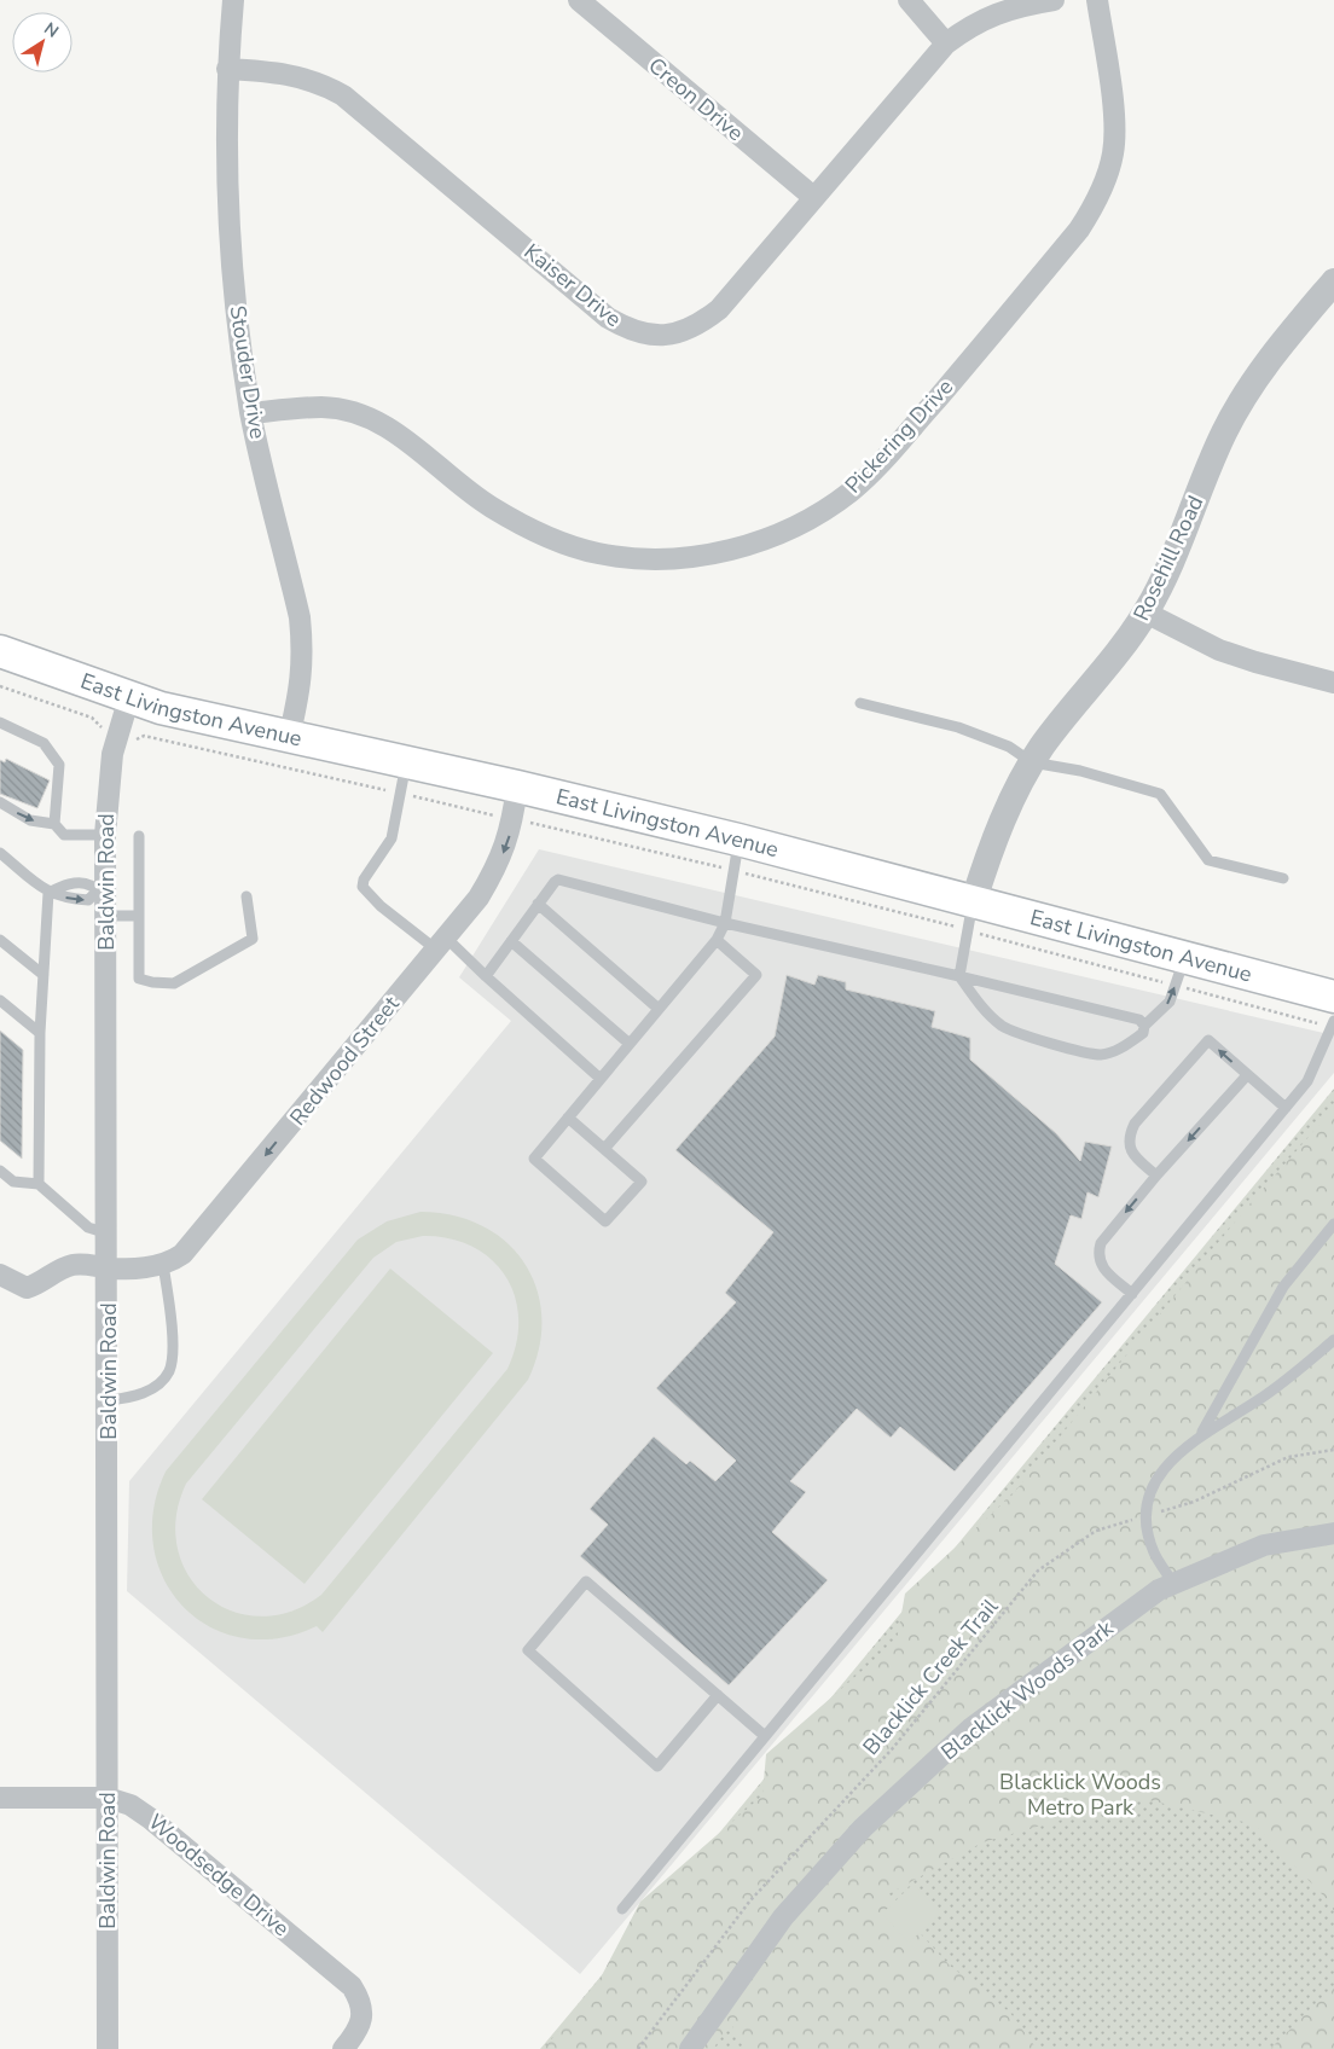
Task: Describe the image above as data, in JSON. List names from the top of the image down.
{
  "streets": {
    "main road": ["East Livingston Avenue"],
    "street": [
      "Creon Drive",
      "Kaiser Drive",
      "Stouder Drive",
      "Pickering Drive",
      "Rosehill Road",
      "Baldwin Road",
      "Redwood Street",
      "Blacklick Woods Park",
      "Woodsedge Drive"
    ],
    "path": ["Blacklick Creek Trail"]
  },
  "crossings": [
    ["Creon Drive", "Kaiser Drive"],
    ["Kaiser Drive", "Stouder Drive"],
    ["Stouder Drive", "Pickering Drive"],
    ["Stouder Drive", "East Livingston Avenue"],
    ["Rosehill Road", "East Livingston Avenue"],
    ["East Livingston Avenue", "Baldwin Road"],
    ["East Livingston Avenue", "Redwood Street"],
    ["Baldwin Road", "Redwood Street"],
    ["Baldwin Road", "Woodsedge Drive"]
  ],
  "one_way": ["Redwood Street"],
  "parks": ["Blacklick Woods Metro Park"],
  "north": "top right"
}
